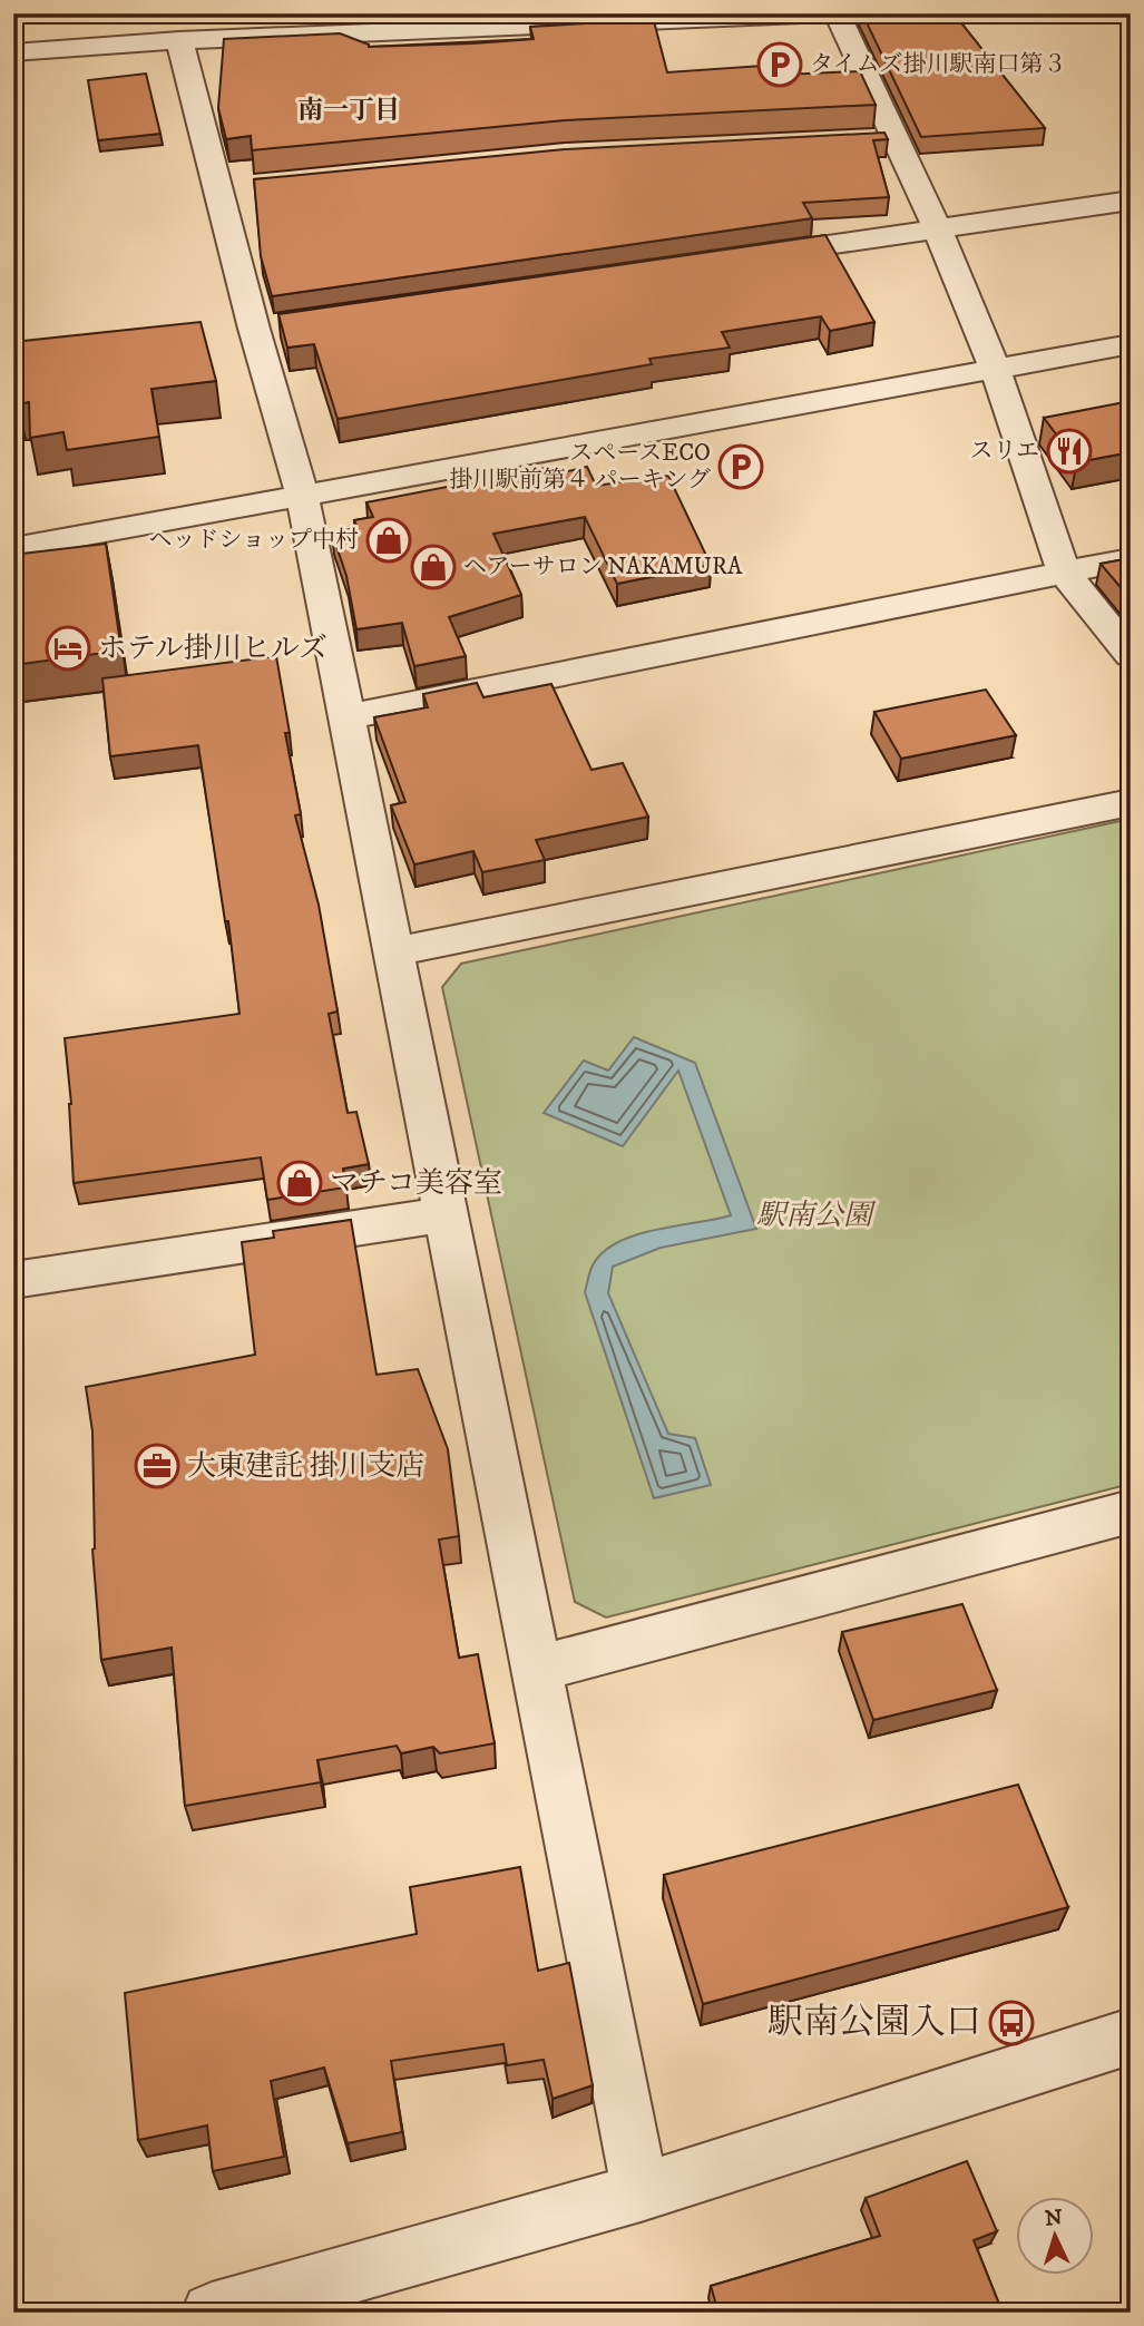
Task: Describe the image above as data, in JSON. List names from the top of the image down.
{
  "districts": ["南一丁目"],
  "parks": ["駅南公園"],
  "places": {
    "parking": ["タイムズ掛川駅南口第３", "スペースECO 掛川駅前第４ パーキング"],
    "restaurant": ["スリエ"],
    "shop": ["ヘッドショップ中村", "ヘアーサロン NAKAMURA", "マチコ美容室"],
    "hotel": ["ホテル掛川ヒルズ"],
    "office": ["大東建託 掛川支店"],
    "bus stop": ["駅南公園入口"]
  },
  "north": "top"
}
